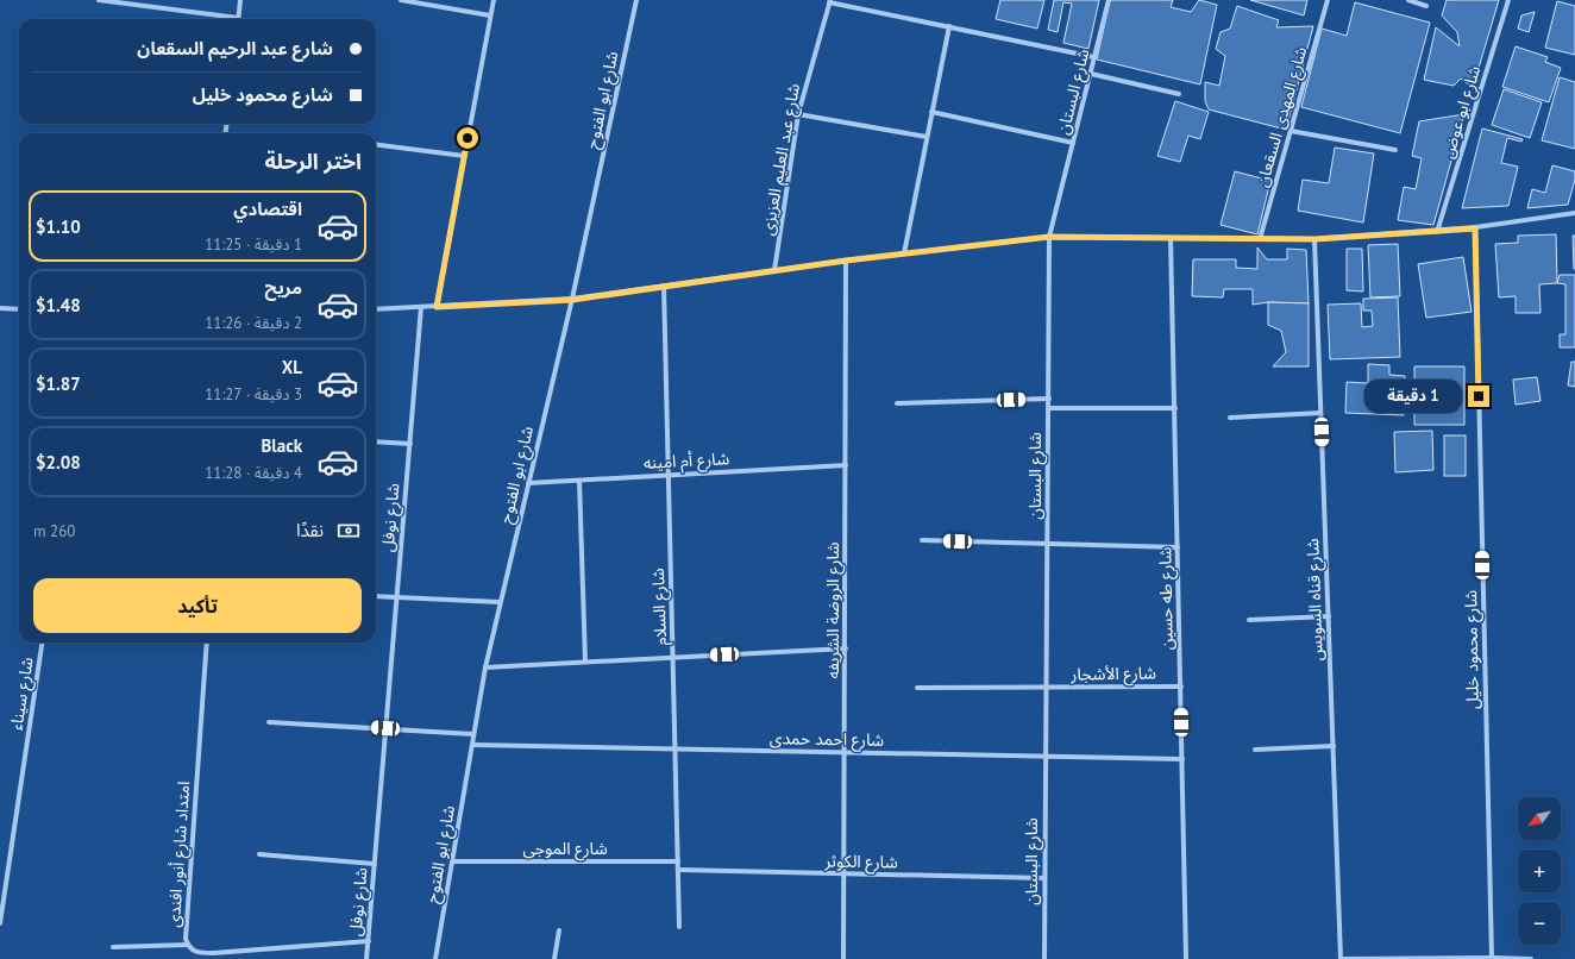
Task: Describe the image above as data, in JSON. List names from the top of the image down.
{
  "streets": {
    "street": [
      "شارع البستان",
      "شارع ابو الفتوح",
      "شارع ابو عوض",
      "شارع المهدى السقعان",
      "شارع عبد العليم العزيزى",
      "شارع أم امينه",
      "شارع نوفل",
      "شارع طه حسين",
      "شارع قناه السويس",
      "شارع السلام",
      "شارع الروضة الشريفه",
      "شارع محمود خليل",
      "شارع الأشجار",
      "شارع سيناء",
      "شارع احمد حمدى",
      "شارع الموجى",
      "امتداد شارع أنور افندى",
      "شارع الكوثر"
    ]
  },
  "crossings": [
    ["شارع البستان", "شارع الأشجار"],
    ["شارع البستان", "شارع احمد حمدى"],
    ["شارع البستان", "شارع الكوثر"],
    ["شارع ابو الفتوح", "شارع أم امينه"],
    ["شارع ابو الفتوح", "شارع احمد حمدى"],
    ["شارع ابو الفتوح", "شارع الموجى"],
    ["شارع أم امينه", "شارع السلام"],
    ["شارع أم امينه", "شارع الروضة الشريفه"],
    ["شارع نوفل", "امتداد شارع أنور افندى"],
    ["شارع طه حسين", "شارع الأشجار"],
    ["شارع طه حسين", "شارع احمد حمدى"],
    ["شارع السلام", "شارع احمد حمدى"],
    ["شارع السلام", "شارع الموجى"],
    ["شارع السلام", "شارع الكوثر"],
    ["شارع الروضة الشريفه", "شارع احمد حمدى"],
    ["شارع الروضة الشريفه", "شارع الكوثر"]
  ],
  "north": "bottom left",
  "page": {
    "banner": ["شارع عبد الرحيم السقعان", "شارع محمود خليل"],
    "heading": "اختر الرحلة",
    "list": [
      {
        "name": "اقتصادي",
        "note": "1 دقيقة · 11:25",
        "value": "$1.10"
      },
      {
        "name": "مريح",
        "note": "2 دقيقة · 11:26",
        "value": "$1.48"
      },
      {
        "name": "XL",
        "note": "3 دقيقة · 11:27",
        "value": "$1.87"
      },
      {
        "name": "Black",
        "note": "4 دقيقة · 11:28",
        "value": "$2.08"
      }
    ],
    "bubble": "1 دقيقة",
    "pay": ["نقدًا", "260 m"],
    "buttons": "تأكيد",
    "map_buttons": ["+", "−"]
  }
}
